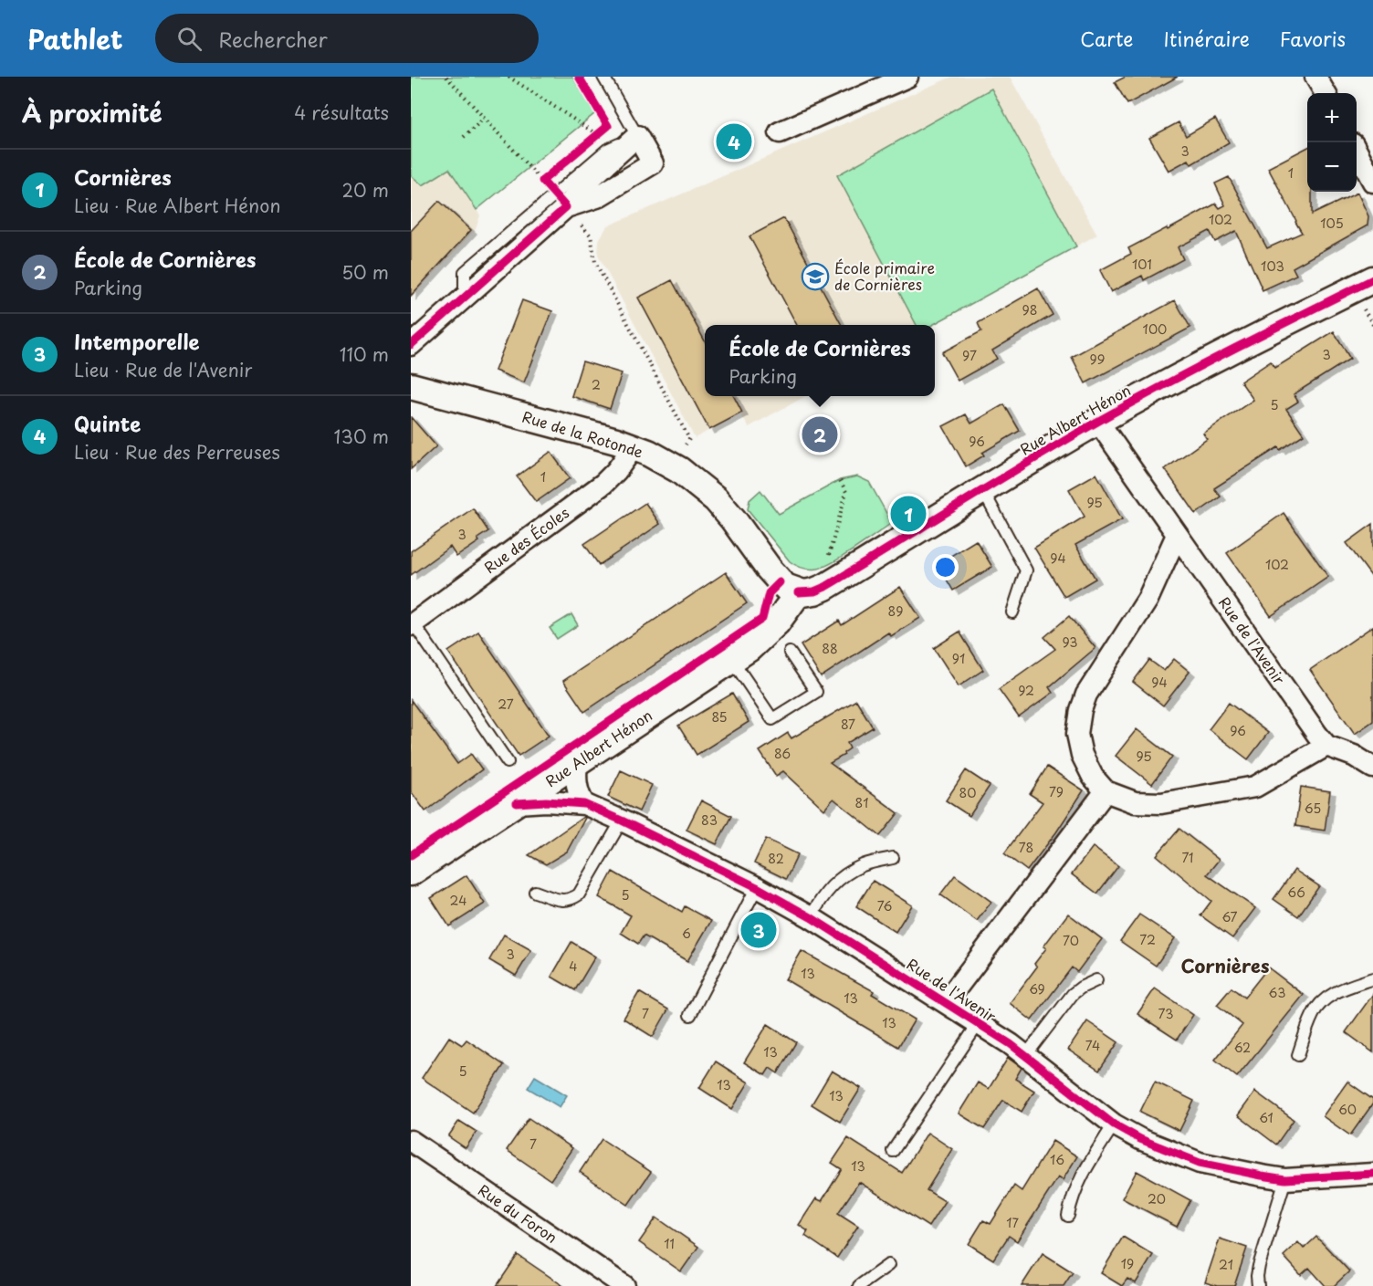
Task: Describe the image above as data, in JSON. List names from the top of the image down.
{
  "streets": {
    "street": [
      "Rue Albert Hénon",
      "Rue de la Rotonde",
      "Rue des Écoles",
      "Rue de l'Avenir",
      "Rue du Foron"
    ]
  },
  "crossings": [
    ["Rue Albert Hénon", "Rue de la Rotonde"],
    ["Rue Albert Hénon", "Rue de l'Avenir"],
    ["Rue de la Rotonde", "Rue des Écoles"]
  ],
  "districts": ["Cornières"],
  "places": {
    "school or university": ["École primaire de Cornières"]
  },
  "house_numbers": [
    "3",
    "1",
    "102",
    "105",
    "101",
    "103",
    "98",
    "100",
    "3",
    "97",
    "99",
    "2",
    "5",
    "96",
    "1",
    "95",
    "3",
    "94",
    "102",
    "89",
    "93",
    "88",
    "91",
    "94",
    "92",
    "27",
    "85",
    "87",
    "96",
    "86",
    "95",
    "79",
    "80",
    "81",
    "65",
    "83",
    "78",
    "71",
    "82",
    "66",
    "5",
    "24",
    "76",
    "67",
    "6",
    "72",
    "70",
    "3",
    "4",
    "13",
    "69",
    "63",
    "13",
    "7",
    "73",
    "13",
    "74",
    "62",
    "13",
    "5",
    "13",
    "13",
    "60",
    "61",
    "7",
    "16",
    "13",
    "20",
    "17",
    "11",
    "19",
    "21"
  ],
  "page": {
    "header": "Pathlet",
    "search": "Rechercher",
    "nav": ["Carte", "Itinéraire", "Favoris"],
    "heading": ["À proximité", "4 résultats"],
    "map_buttons": ["+", "−"],
    "pins": [
      "4",
      "2",
      "1",
      "3"
    ],
    "list": [
      {
        "mark": "1",
        "name": "Cornières",
        "note": "Lieu · Rue Albert Hénon",
        "value": "20 m"
      },
      {
        "mark": "2",
        "name": "École de Cornières",
        "note": "Parking",
        "value": "50 m"
      },
      {
        "mark": "3",
        "name": "Intemporelle",
        "note": "Lieu · Rue de l'Avenir",
        "value": "110 m"
      },
      {
        "mark": "4",
        "name": "Quinte",
        "note": "Lieu · Rue des Perreuses",
        "value": "130 m"
      }
    ],
    "popup": ["École de Cornières", "Parking"]
  }
}
